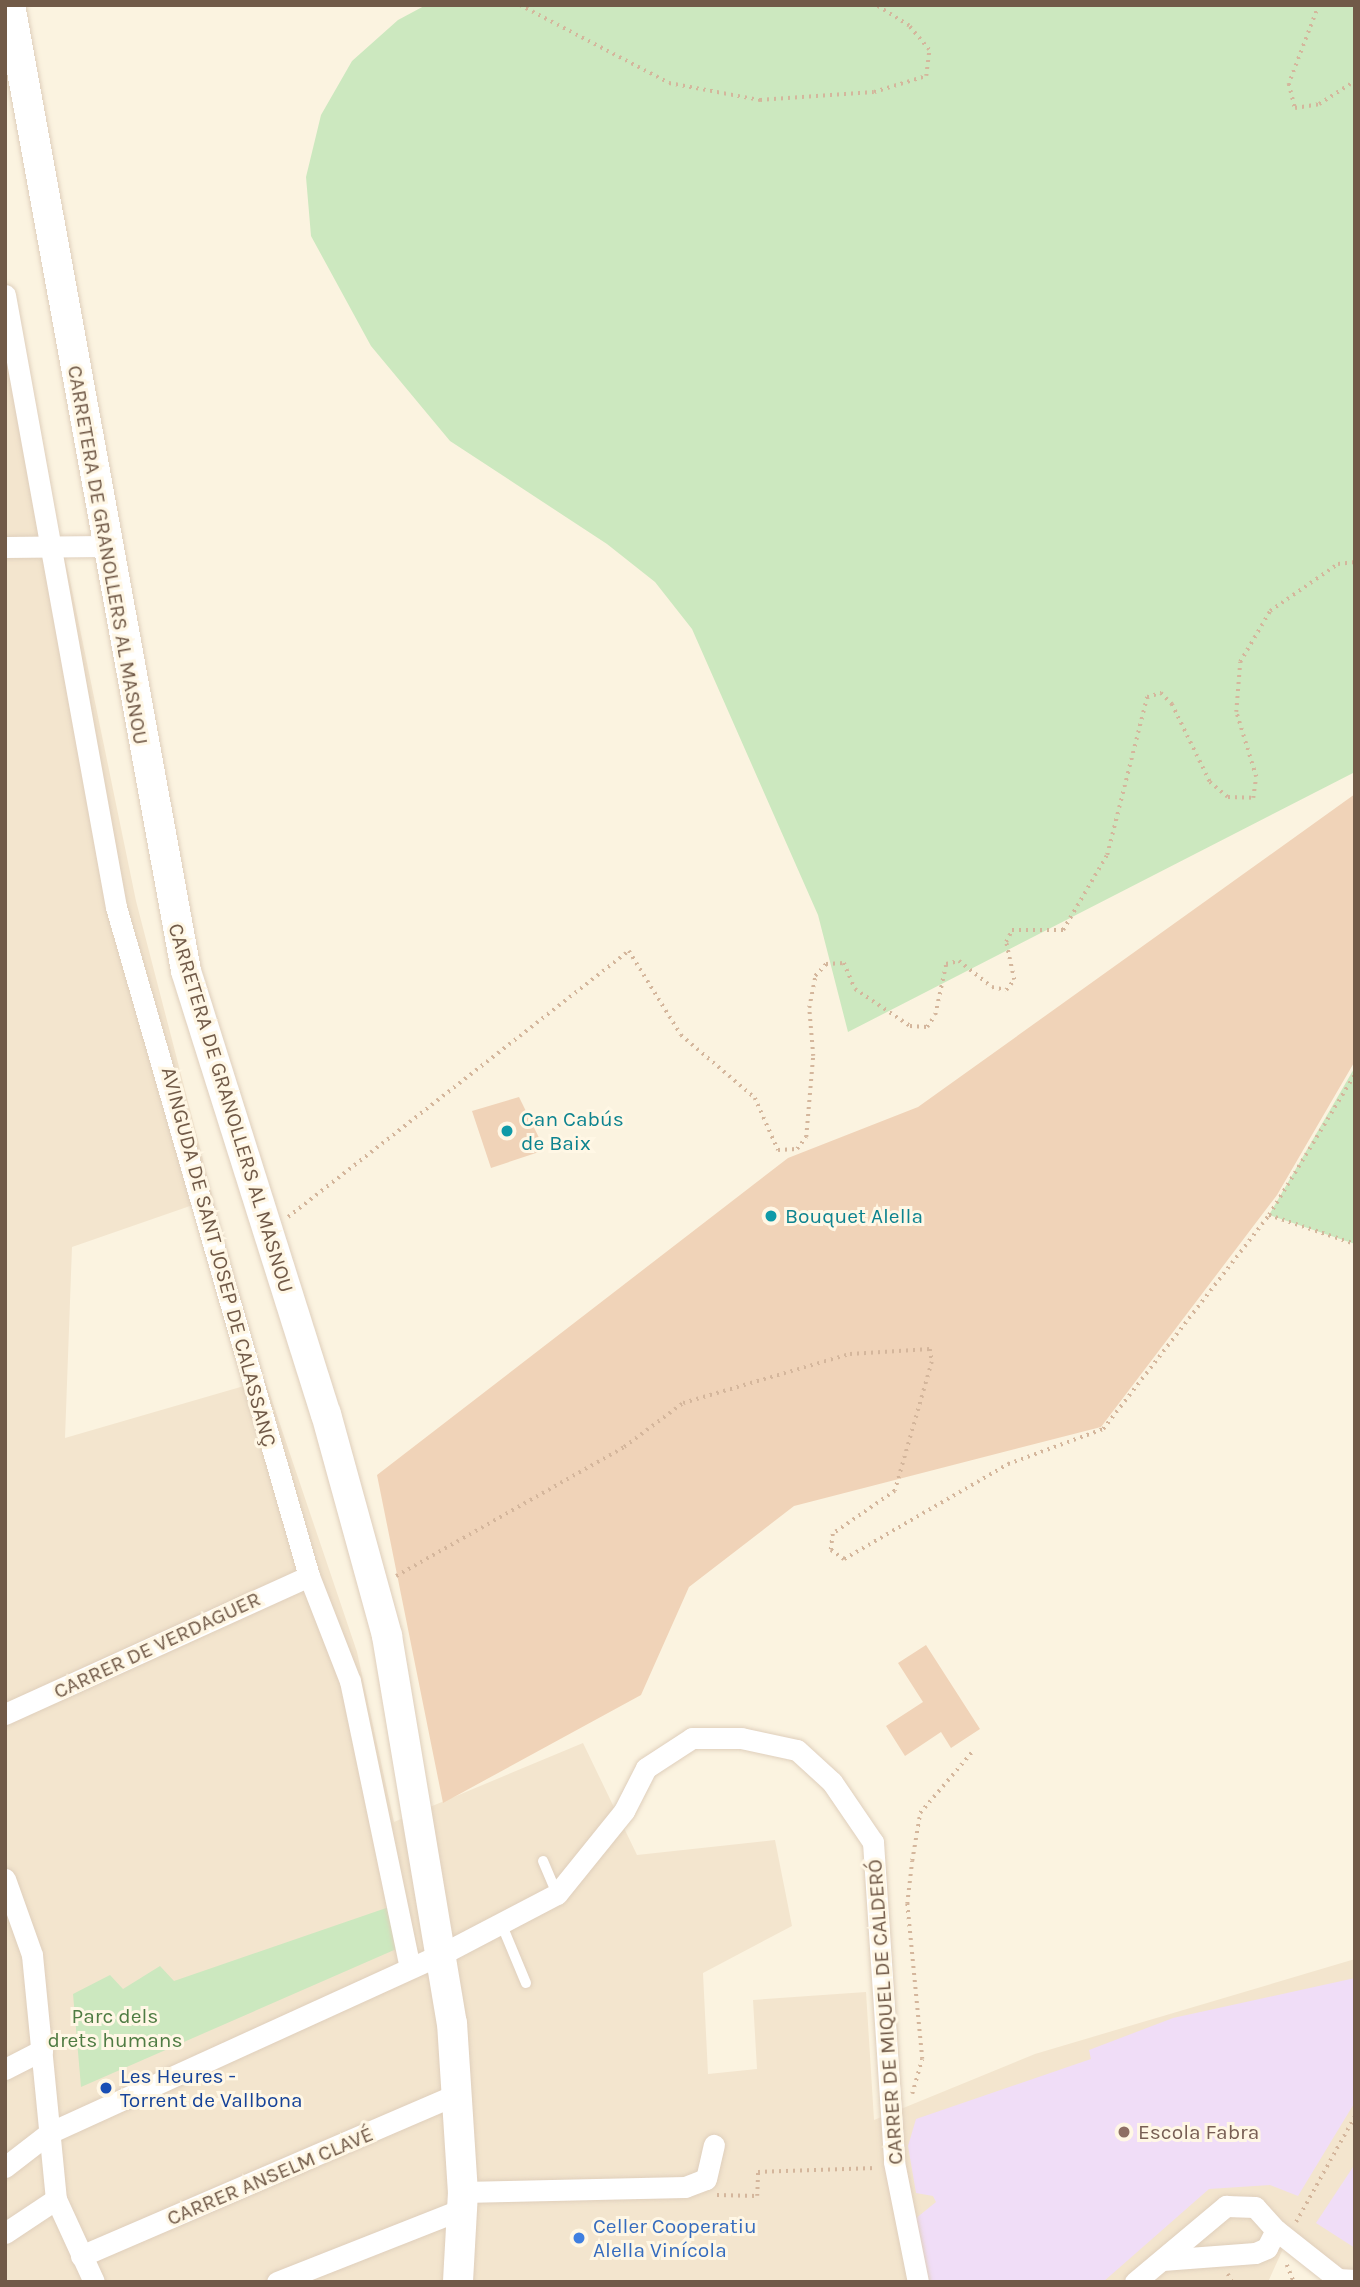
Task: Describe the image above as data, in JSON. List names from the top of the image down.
{
  "streets": {
    "main road": ["CARRETERA DE GRANOLLERS AL MASNOU"],
    "street": [
      "AVINGUDA DE SANT JOSEP DE CALASSANÇ",
      "CARRER DE VERDAGUER",
      "CARRER DE MIQUEL DE CALDERÓ",
      "CARRER ANSELM CLAVÉ"
    ]
  },
  "crossings": [
    ["CARRETERA DE GRANOLLERS AL MASNOU", "CARRER DE MIQUEL DE CALDERÓ"],
    ["CARRETERA DE GRANOLLERS AL MASNOU", "CARRER ANSELM CLAVÉ"],
    ["AVINGUDA DE SANT JOSEP DE CALASSANÇ", "CARRER DE VERDAGUER"],
    ["AVINGUDA DE SANT JOSEP DE CALASSANÇ", "CARRER DE MIQUEL DE CALDERÓ"]
  ],
  "parks": ["Parc dels drets humans"],
  "places": [
    "Can Cabús de Baix",
    "Bouquet Alella",
    "Les Heures - Torrent de Vallbona",
    "Escola Fabra",
    "Celler Cooperatiu Alella Vinícola"
  ]
}
